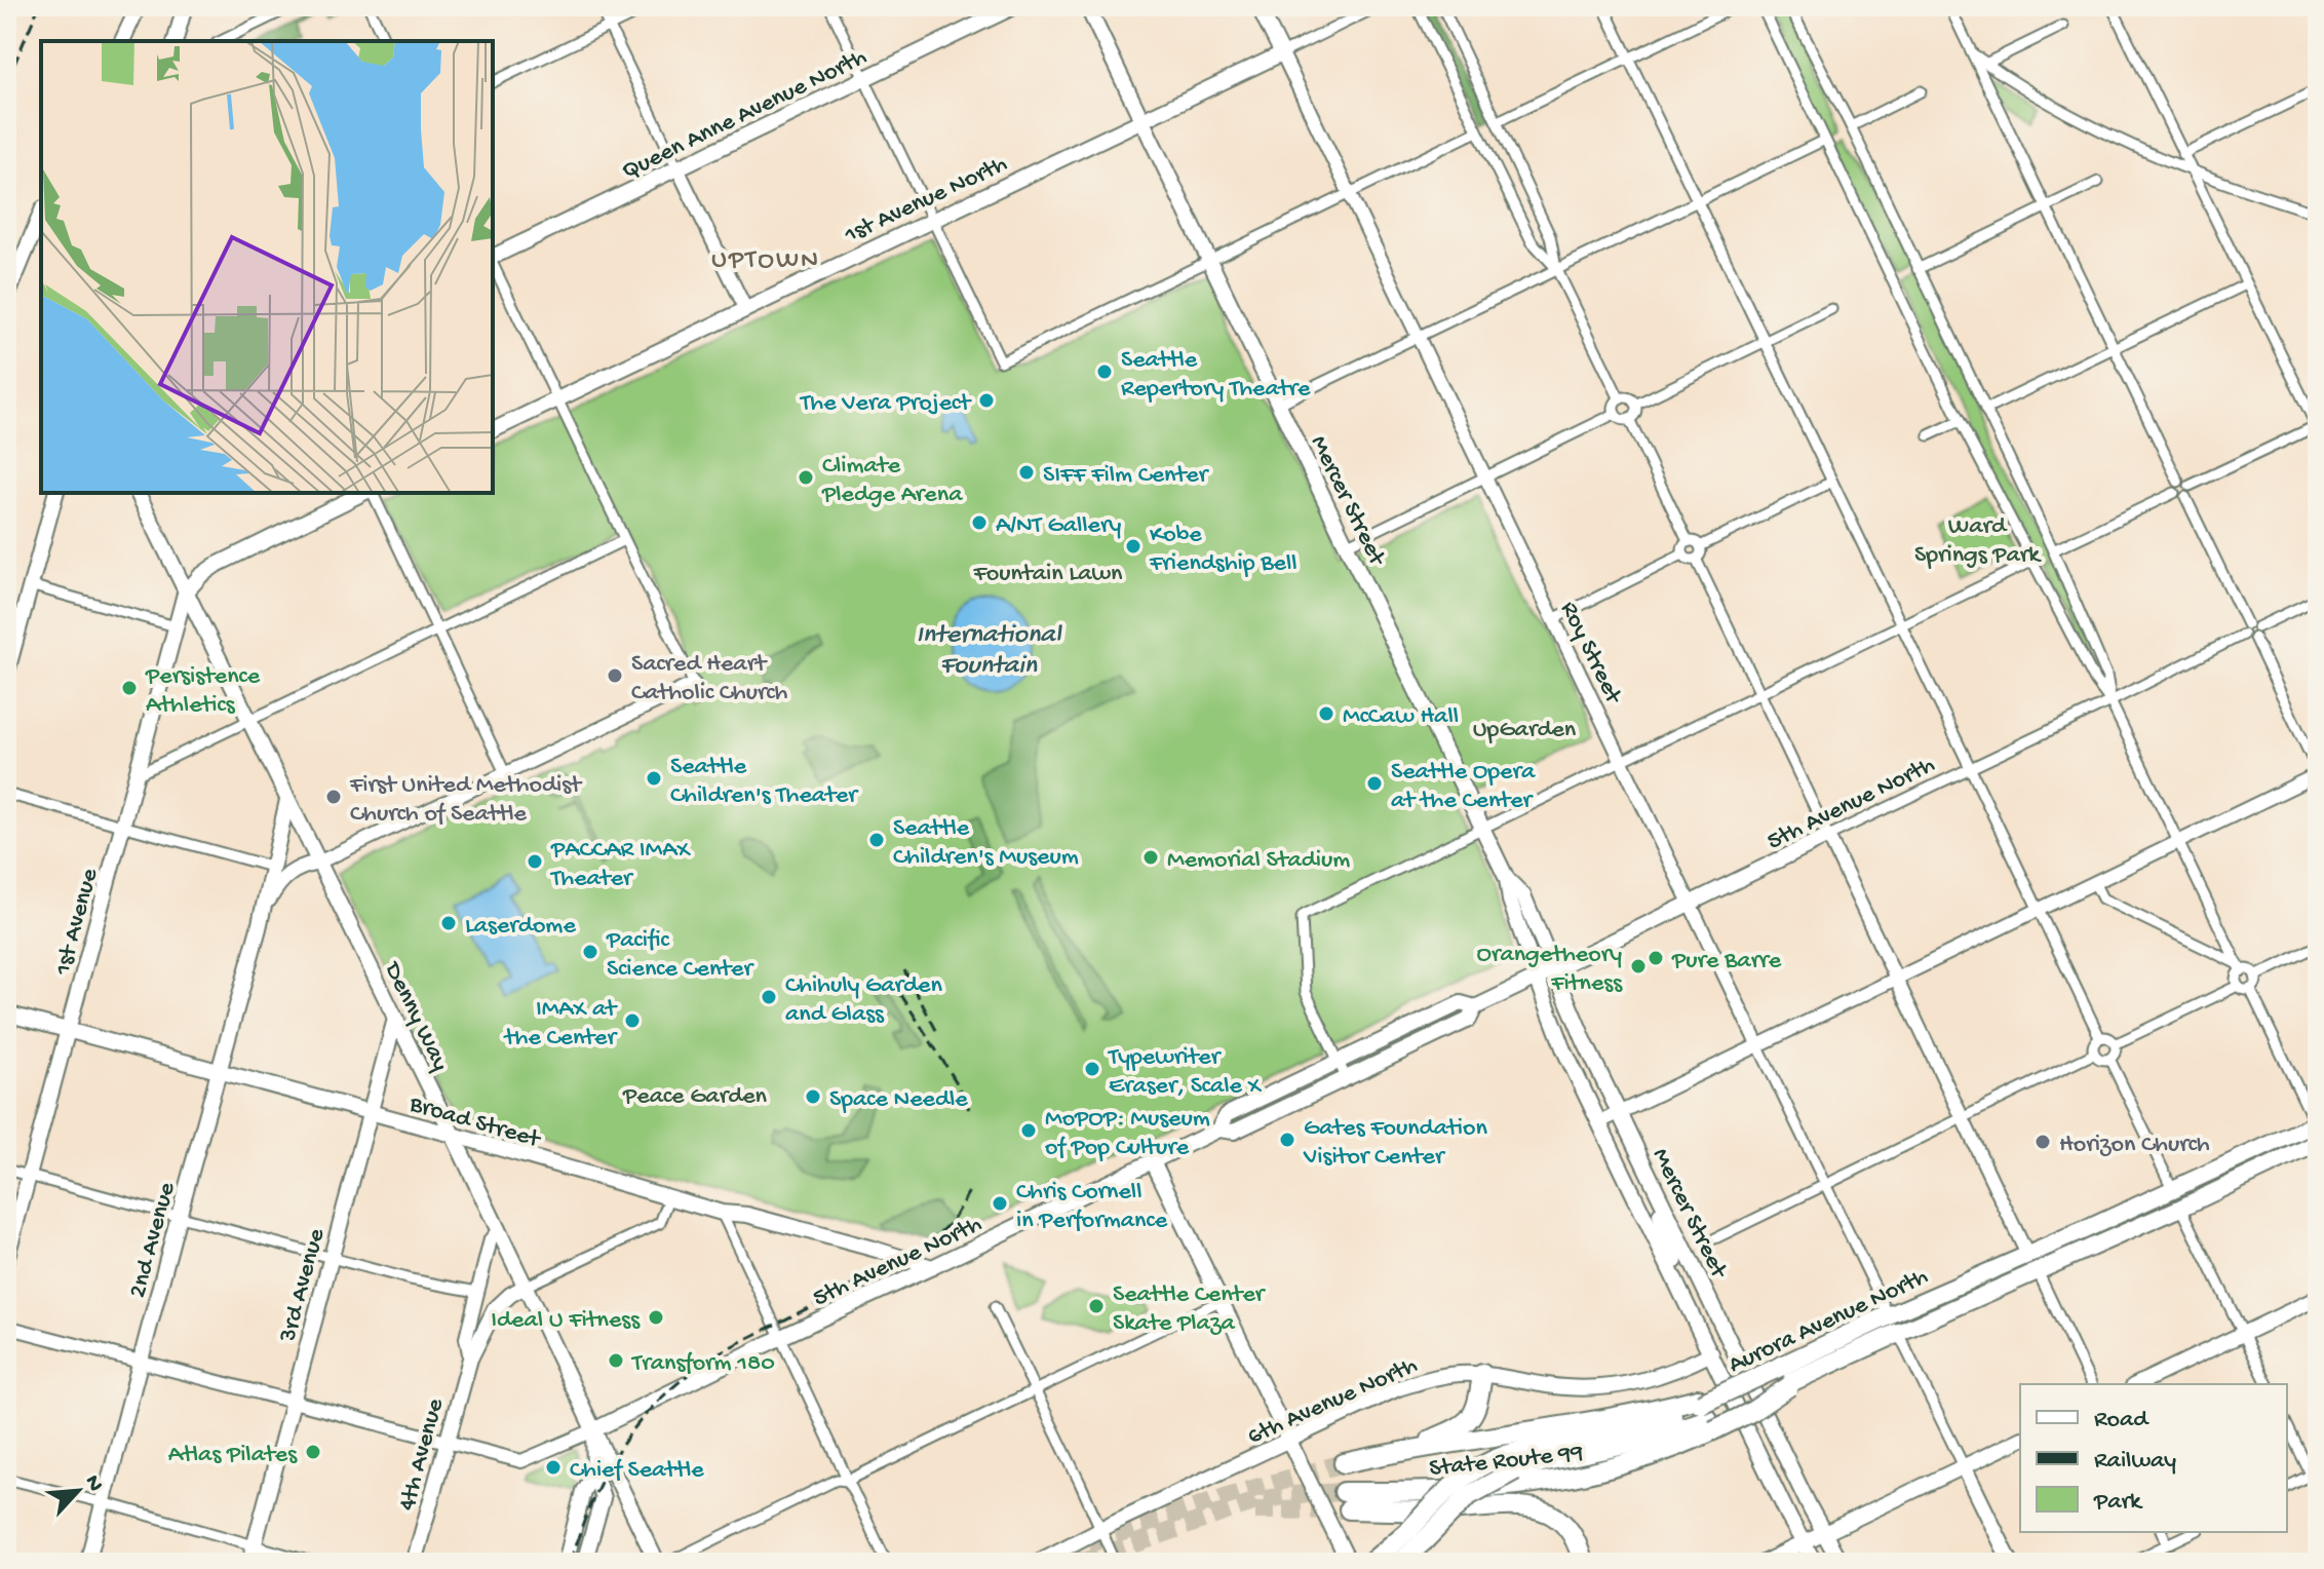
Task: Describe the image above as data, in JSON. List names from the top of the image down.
{
  "streets": {
    "highway": ["Aurora Avenue North", "State Route 99"],
    "main road": [
      "Queen Anne Avenue North",
      "1st Avenue North",
      "Mercer Street",
      "Roy Street",
      "5th Avenue North",
      "1st Avenue",
      "Denny Way",
      "Broad Street",
      "2nd Avenue",
      "3rd Avenue",
      "6th Avenue North",
      "4th Avenue"
    ]
  },
  "crossings": [
    ["1st Avenue North", "Mercer Street"],
    ["1st Avenue North", "Roy Street"],
    ["Mercer Street", "5th Avenue North"],
    ["Mercer Street", "6th Avenue North"],
    ["Roy Street", "5th Avenue North"],
    ["Roy Street", "Aurora Avenue North"],
    ["5th Avenue North", "Denny Way"],
    ["5th Avenue North", "Broad Street"],
    ["1st Avenue", "Denny Way"],
    ["1st Avenue", "Broad Street"],
    ["Denny Way", "Broad Street"],
    ["Denny Way", "2nd Avenue"],
    ["Denny Way", "3rd Avenue"],
    ["Denny Way", "4th Avenue"],
    ["Broad Street", "2nd Avenue"],
    ["Broad Street", "3rd Avenue"],
    ["Aurora Avenue North", "State Route 99"]
  ],
  "districts": ["UPTOWN"],
  "water": ["International Fountain"],
  "parks": [
    "Ward Springs Park",
    "Fountain Lawn",
    "UpGarden",
    "Peace Garden"
  ],
  "places": [
    "Seattle Repertory Theatre",
    "The Vera Project",
    "SIFF Film Center",
    "Climate Pledge Arena",
    "A/NT Gallery",
    "Kobe Friendship Bell",
    "Sacred Heart Catholic Church",
    "Persistence Athletics",
    "McCaw Hall",
    "Seattle Children's Theater",
    "Seattle Opera at the Center",
    "First United Methodist Church of Seattle",
    "Seattle Children's Museum",
    "Memorial Stadium",
    "PACCAR IMAX Theater",
    "Laserdome",
    "Pacific Science Center",
    "Pure Barre",
    "Orangetheory Fitness",
    "Chihuly Garden and Glass",
    "IMAX at the Center",
    "Typewriter Eraser, Scale X",
    "Space Needle",
    "MoPOP: Museum of Pop Culture",
    "Gates Foundation Visitor Center",
    "Horizon Church",
    "Chris Cornell in Performance",
    "Seattle Center Skate Plaza",
    "Ideal U Fitness",
    "Transform 180",
    "Atlas Pilates",
    "Chief Seattle"
  ],
  "legend": ["Road", "Railway", "Park"],
  "north": "top right"
}
